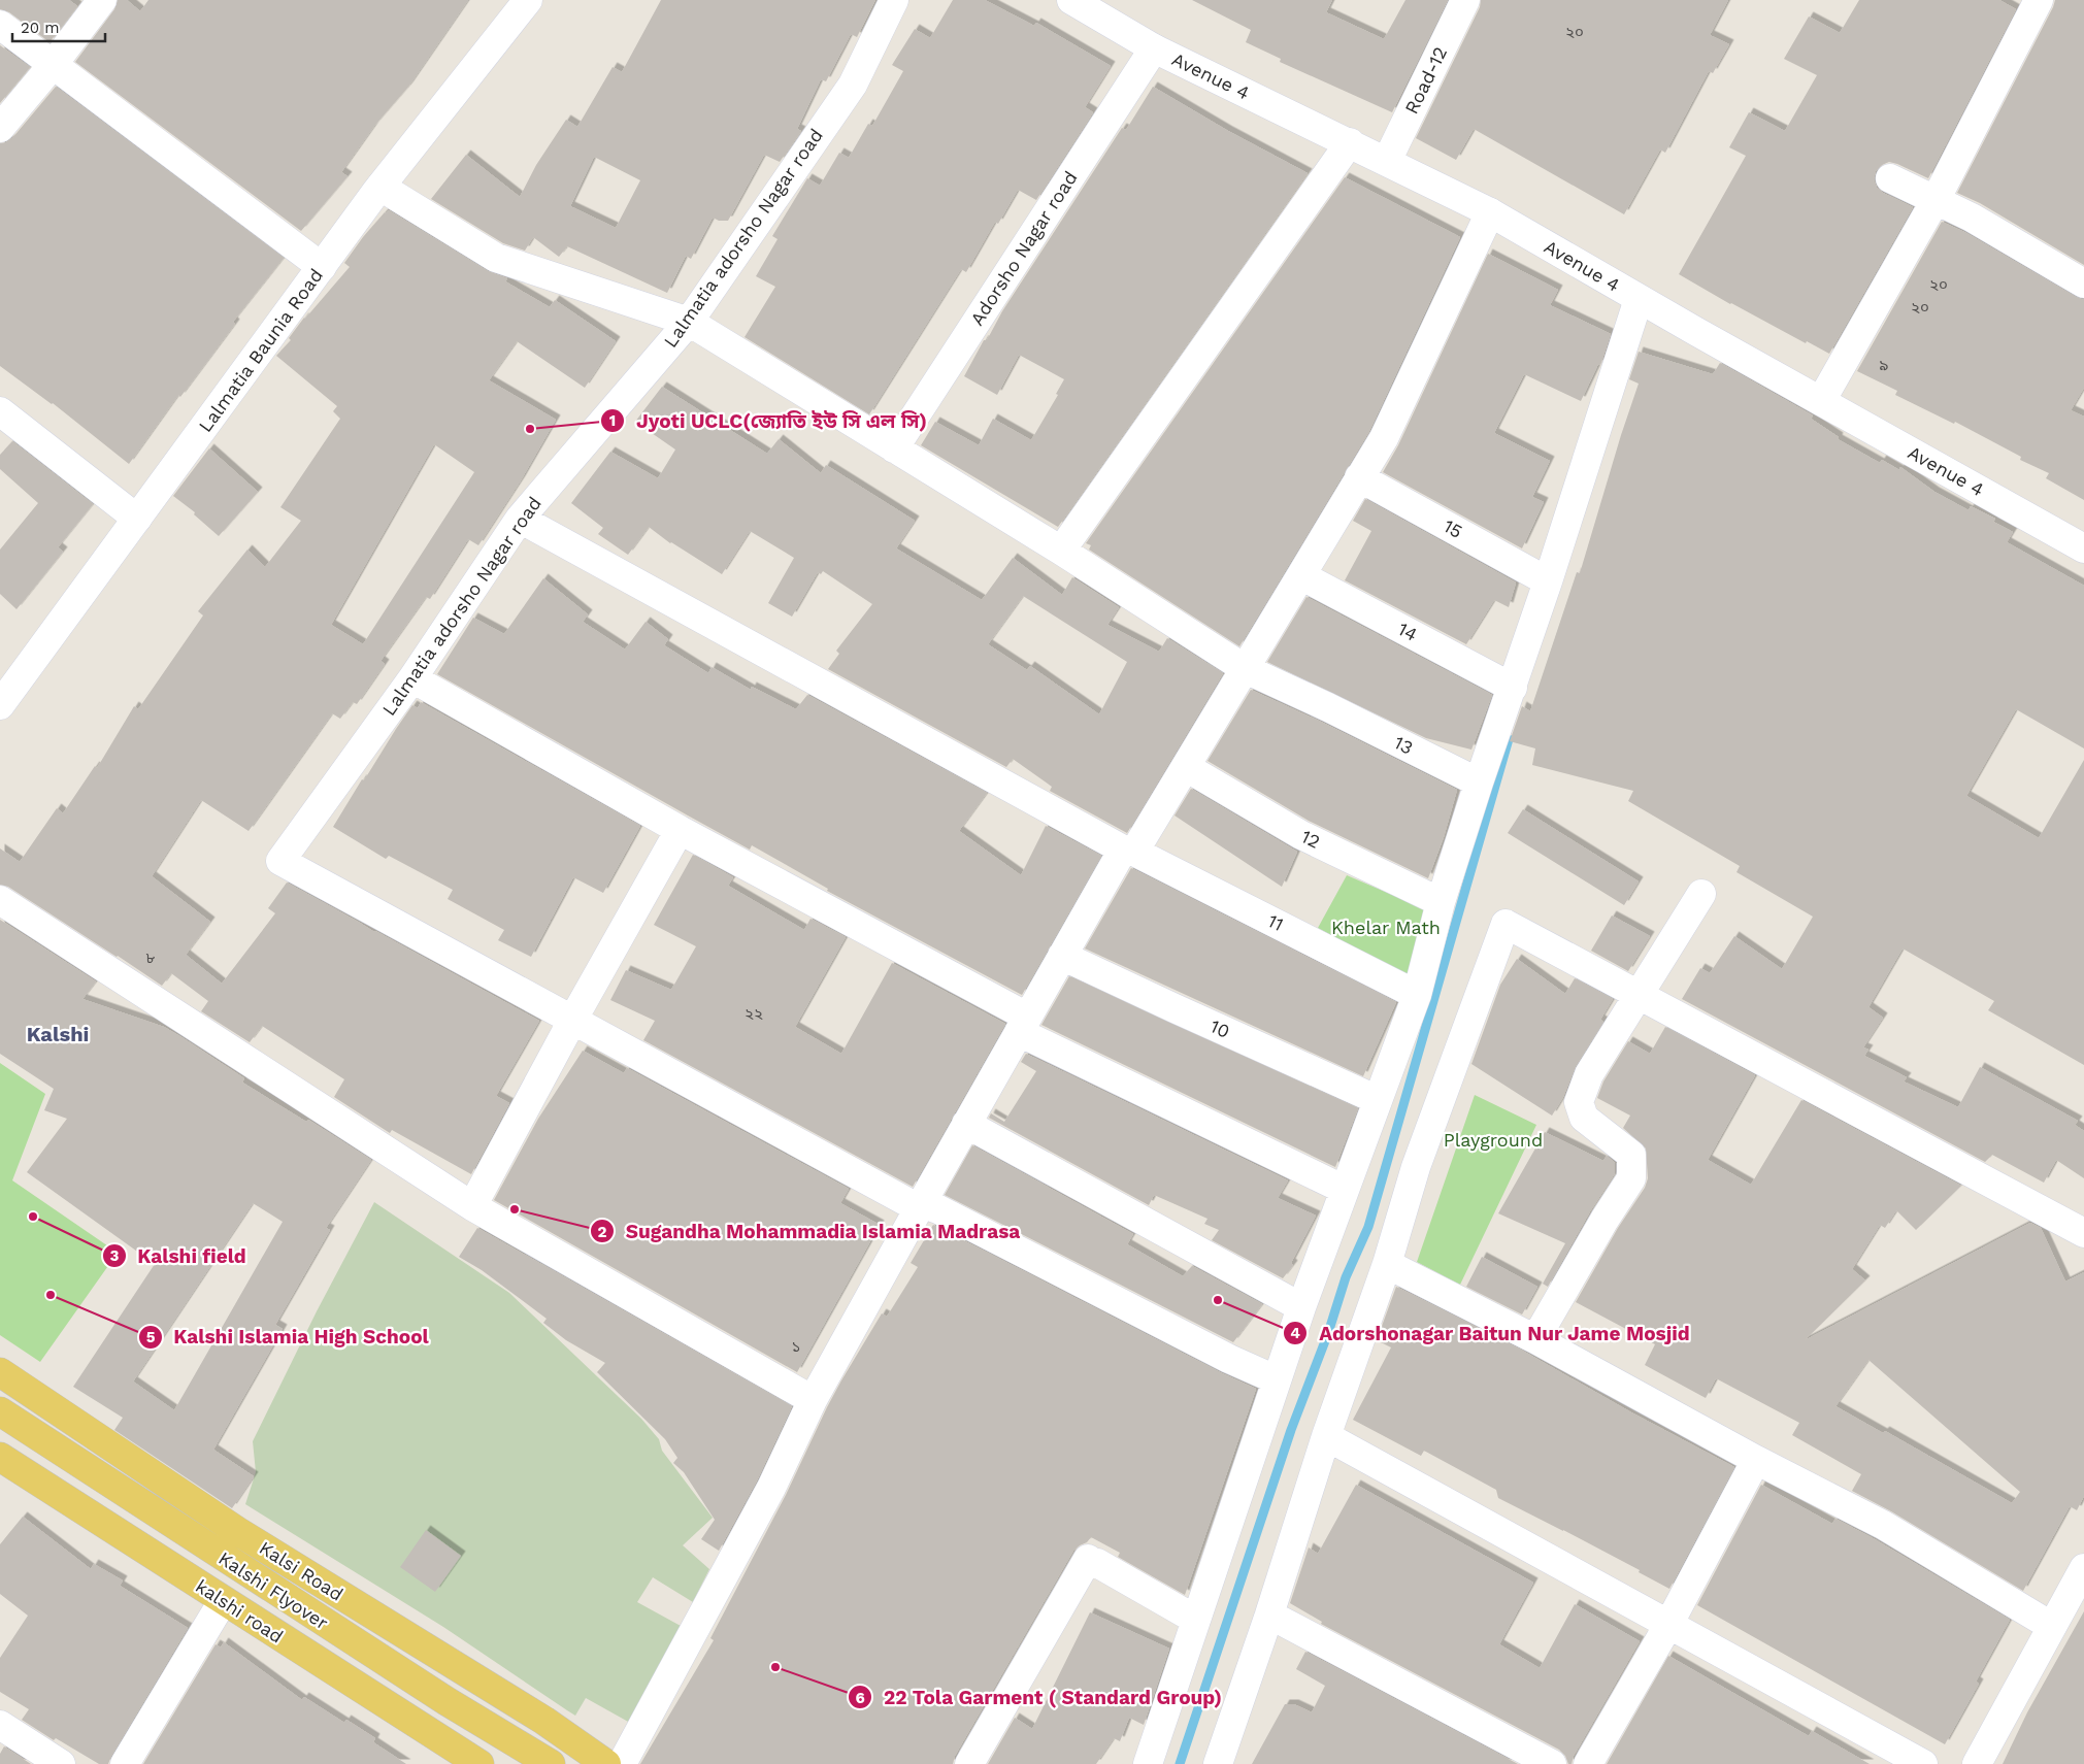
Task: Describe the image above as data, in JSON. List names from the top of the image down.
{
  "streets": {
    "main road": ["Kalsi Road", "Kalshi Flyover", "kalshi road"],
    "street": [
      "Avenue 4",
      "Road-12",
      "Lalmatia adorsho Nagar road",
      "Adorsho Nagar road",
      "Lalmatia Baunia Road",
      "15",
      "14",
      "13",
      "12",
      "11",
      "10"
    ]
  },
  "crossings": [
    ["Avenue 4", "Road-12"],
    ["Avenue 4", "Adorsho Nagar road"],
    ["Lalmatia adorsho Nagar road", "13"],
    ["Lalmatia adorsho Nagar road", "11"],
    ["Adorsho Nagar road", "13"],
    ["Lalmatia Baunia Road", "13"]
  ],
  "districts": ["Kalshi"],
  "parks": ["Khelar Math", "Playground"],
  "places": [
    "Jyoti UCLC(জ্যোতি ইউ সি এল সি)",
    "Sugandha Mohammadia Islamia Madrasa",
    "Kalshi field",
    "Kalshi Islamia High School",
    "Adorshonagar Baitun Nur Jame Mosjid",
    "22 Tola Garment ( Standard Group)"
  ],
  "house_numbers": [
    "২০",
    "২০",
    "২০",
    "৯",
    "৮",
    "২২",
    "১"
  ],
  "scale_bar": "20 m"
}
